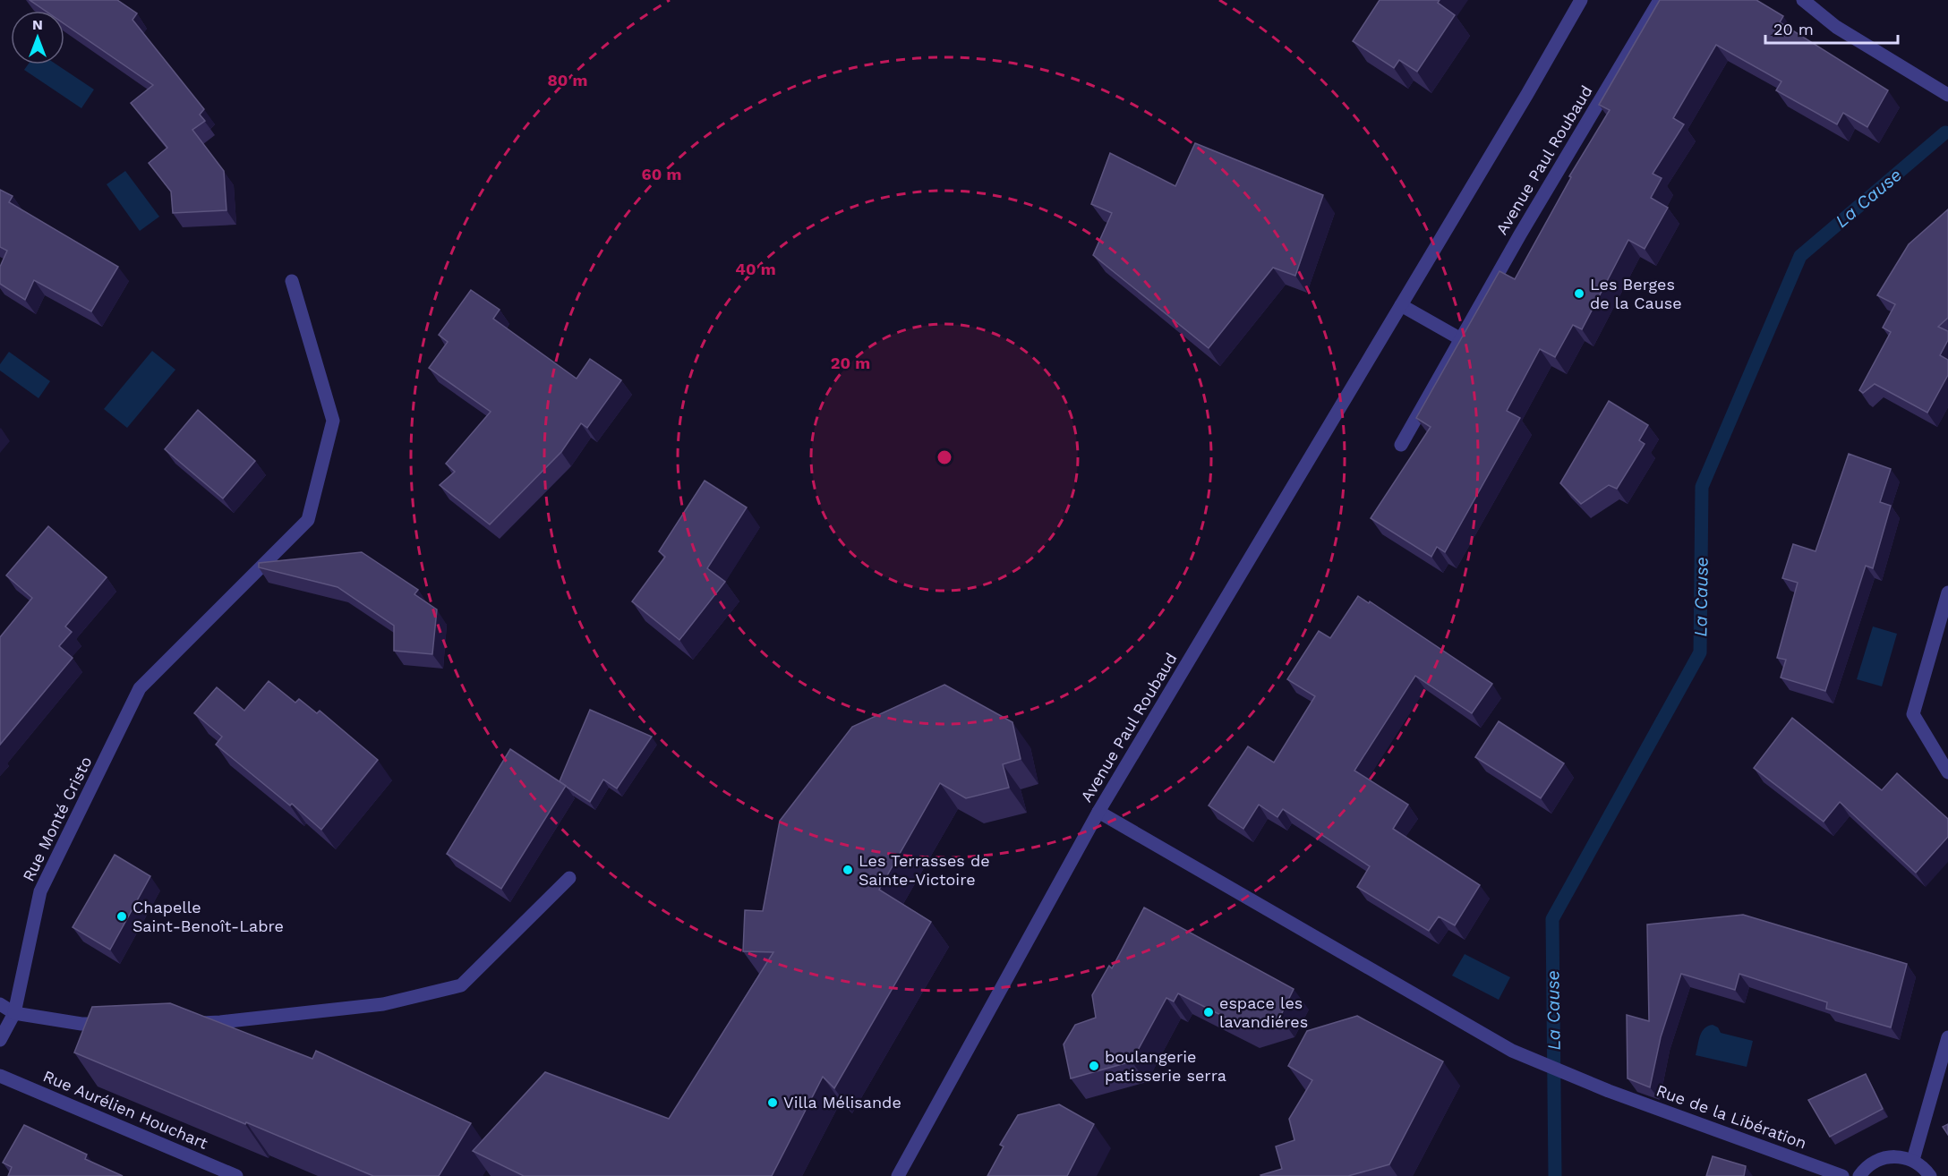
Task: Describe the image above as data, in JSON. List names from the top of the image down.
{
  "streets": {
    "street": [
      "Avenue Paul Roubaud",
      "Rue Monté Cristo",
      "Rue Aurélien Houchart",
      "Rue de la Libération"
    ]
  },
  "crossings": [
    ["Avenue Paul Roubaud", "Rue de la Libération"]
  ],
  "water": ["La Cause"],
  "places": [
    "Les Berges de la Cause",
    "Les Terrasses de Sainte-Victoire",
    "Chapelle Saint-Benoît-Labre",
    "espace les lavandiéres",
    "boulangerie patisserie serra",
    "Villa Mélisande"
  ],
  "scale_bar": "20 m",
  "north": "top",
  "rings": [
    "80 m",
    "60 m",
    "40 m",
    "20 m"
  ]
}
